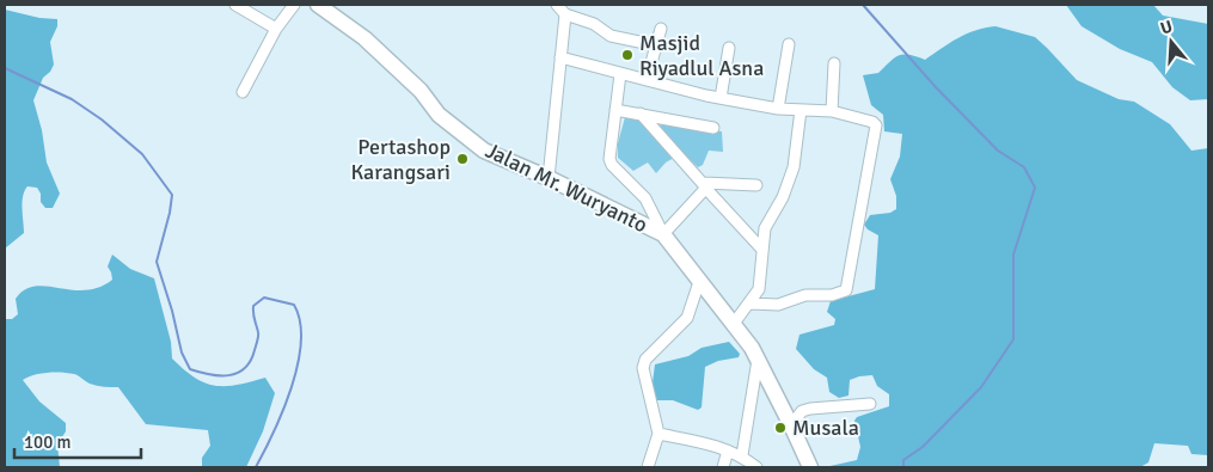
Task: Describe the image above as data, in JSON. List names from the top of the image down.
{
  "streets": {
    "main road": ["Jalan Mr. Wuryanto"]
  },
  "places": ["Masjid Riyadlul Asna", "Pertashop Karangsari", "Musala"],
  "scale_bar": "100 m",
  "north": "top"
}
